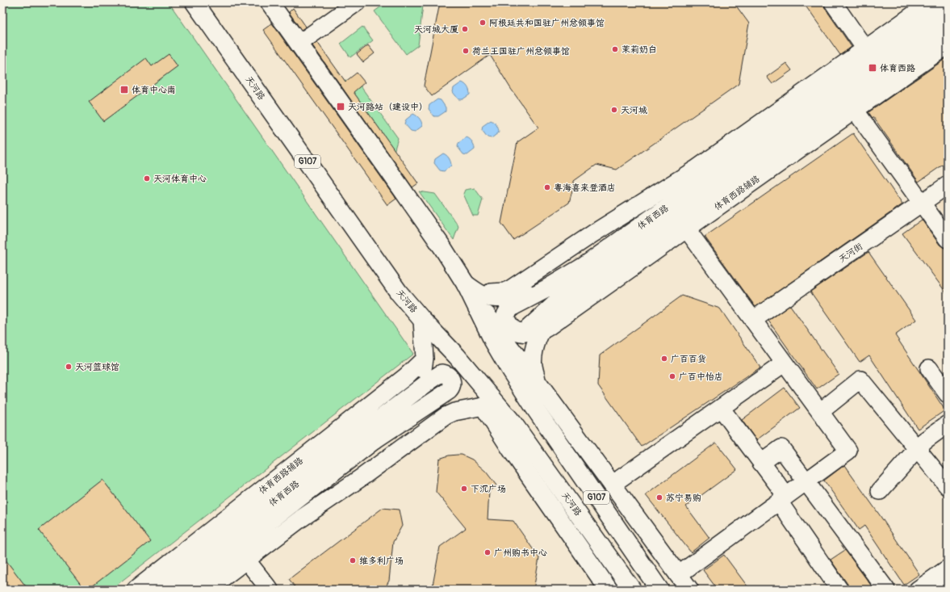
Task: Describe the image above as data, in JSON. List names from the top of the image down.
{
  "streets": {
    "main road": ["天河路", "G107", "体育西路"],
    "street": ["体育西路辅路", "天河街"]
  },
  "crossings": [
    ["体育西路辅路", "体育西路"]
  ],
  "places": {
    "other": [
      "阿根廷共和国驻广州总领事馆",
      "天河城大厦",
      "茉莉奶白",
      "荷兰王国驻广州总领事馆",
      "天河城",
      "天河体育中心",
      "粤海喜来登酒店",
      "广百百货",
      "天河篮球馆",
      "广百中怡店",
      "下沉广场",
      "苏宁易购",
      "广州购书中心",
      "维多利广场"
    ],
    "transit": ["体育西路", "体育中心南", "天河路站（建设中）"]
  }
}
